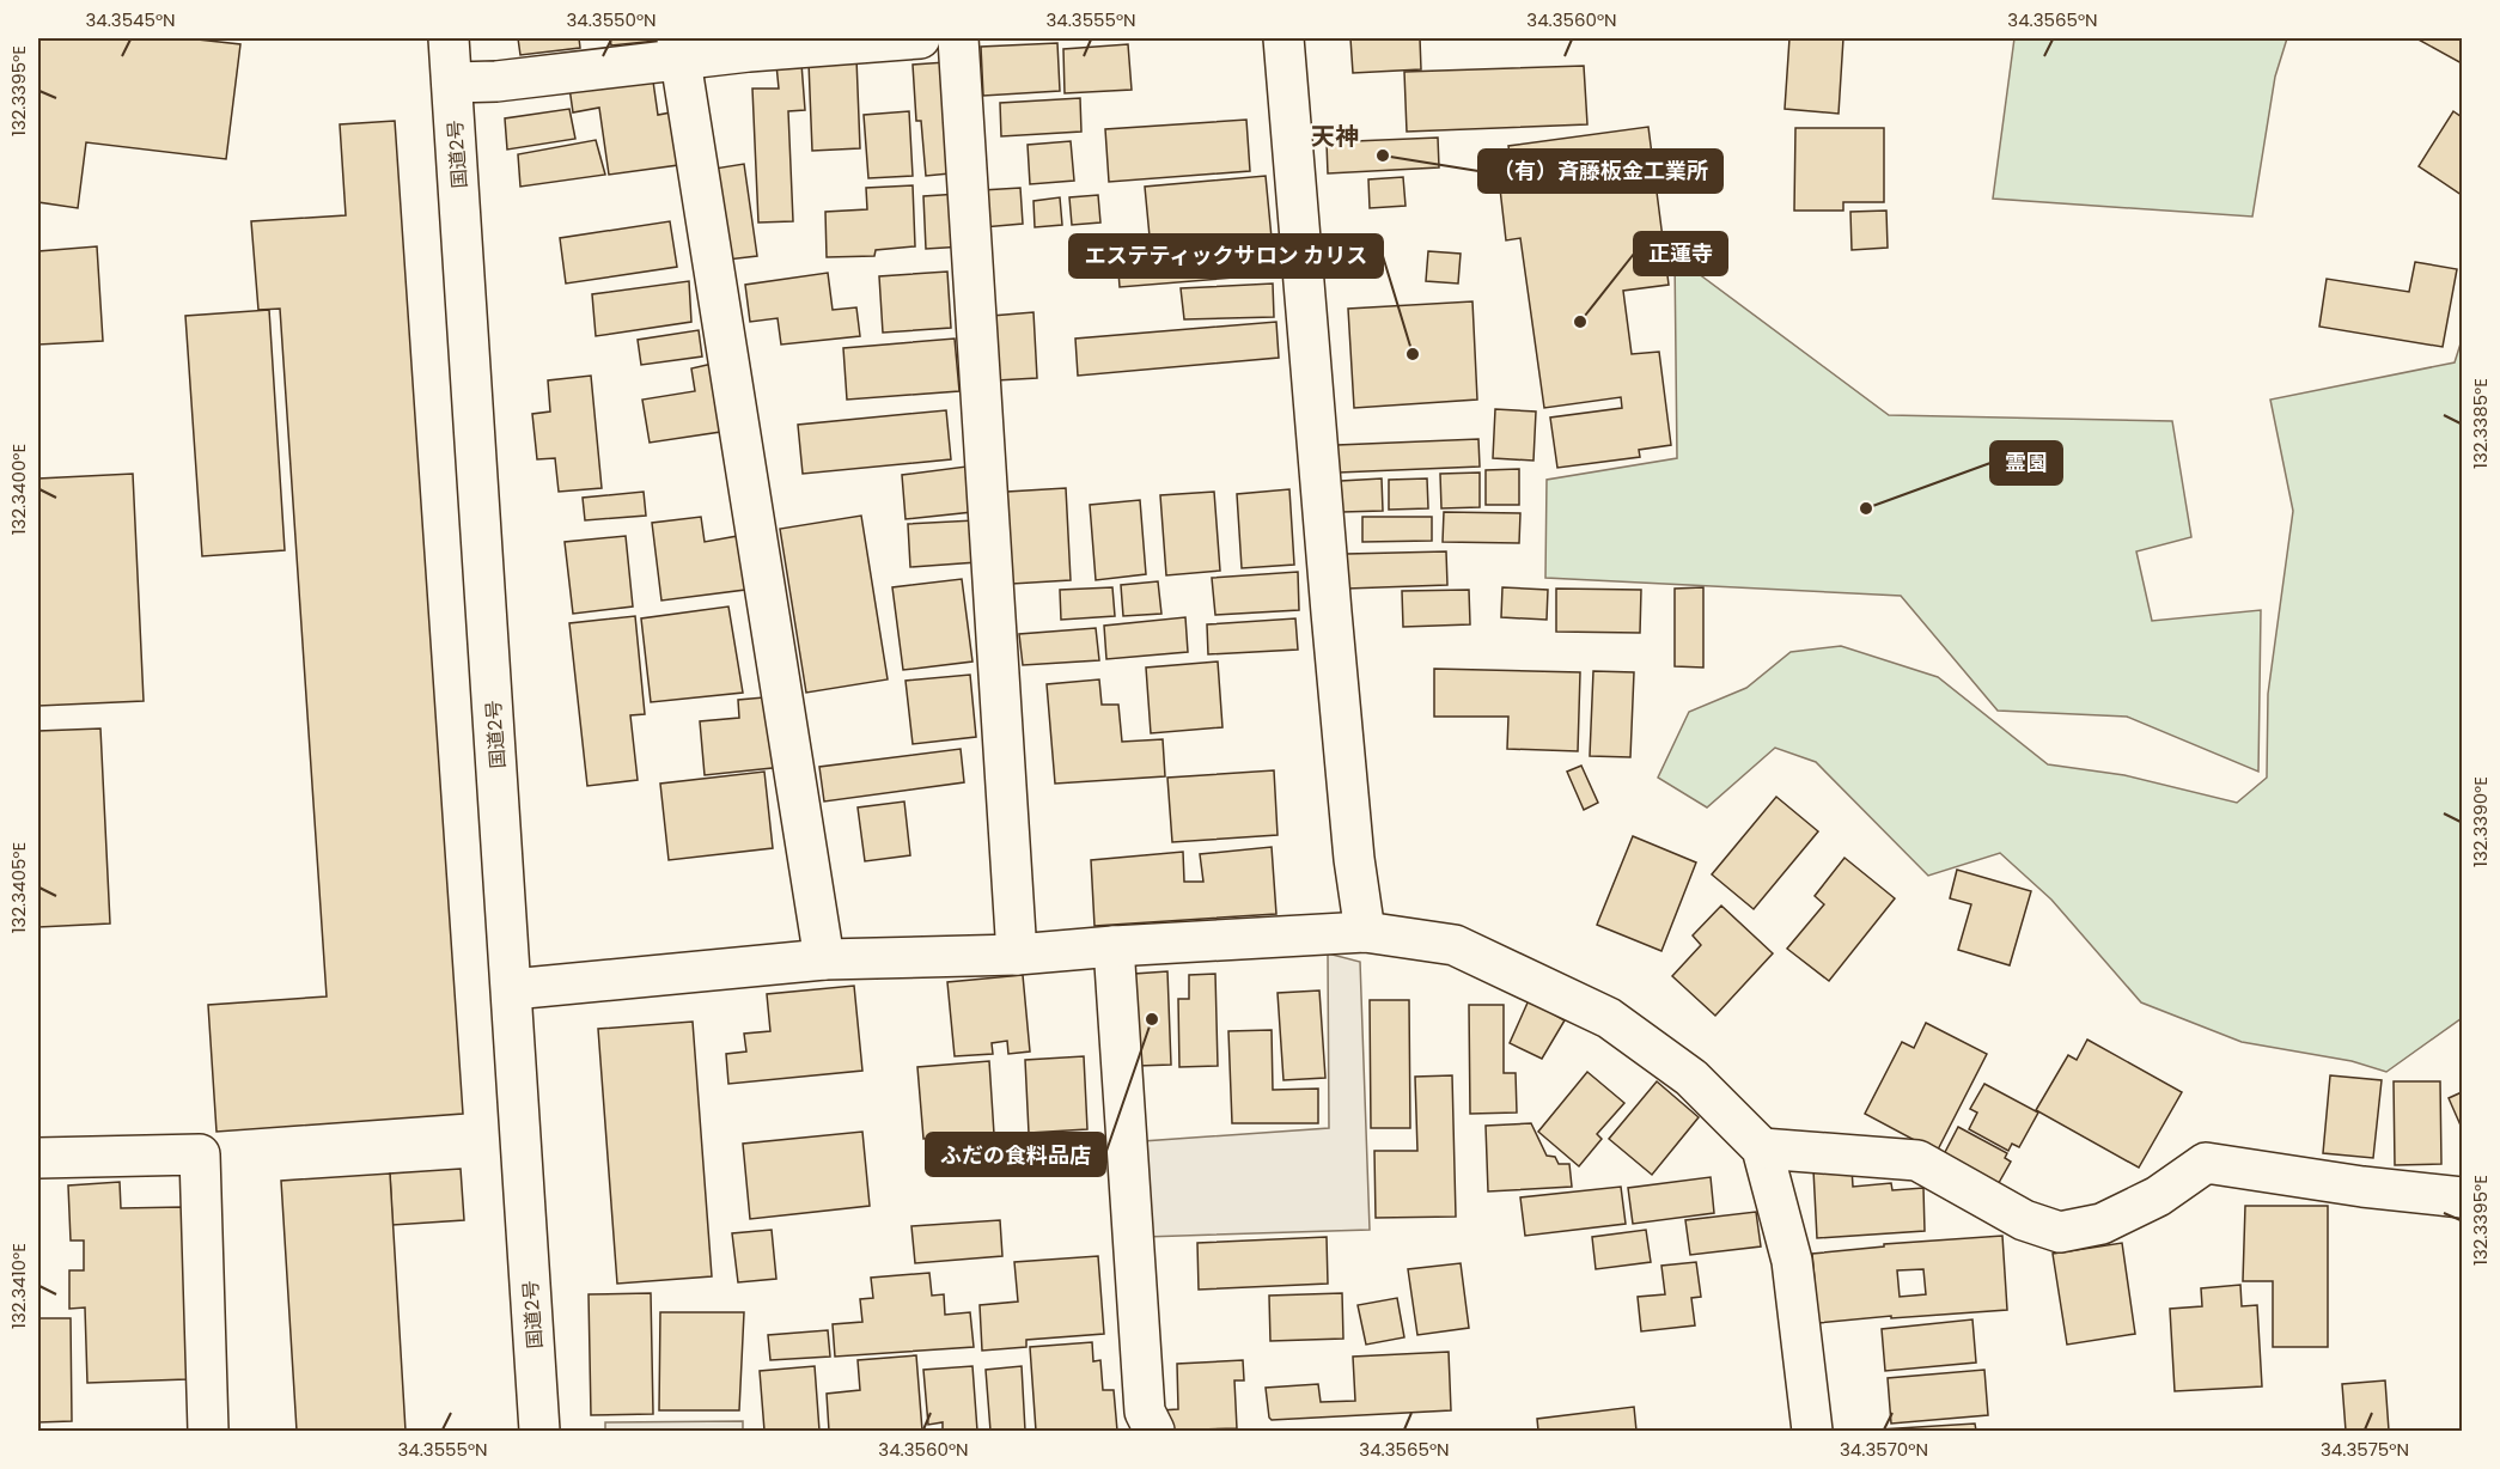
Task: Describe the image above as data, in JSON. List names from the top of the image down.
{
  "streets": {
    "main road": ["国道2号"]
  },
  "districts": ["天神"],
  "places": [
    "（有）斉藤板金工業所",
    "正蓮寺",
    "エステティックサロン カリス",
    "霊園",
    "ふだの食料品店"
  ],
  "coordinates": [
    "34.3545°N",
    "34.3550°N",
    "34.3555°N",
    "34.3560°N",
    "34.3565°N",
    "132.3395°E",
    "132.3385°E",
    "132.3400°E",
    "132.3390°E",
    "132.3405°E",
    "132.3410°E",
    "34.3570°N",
    "34.3575°N"
  ]
}
